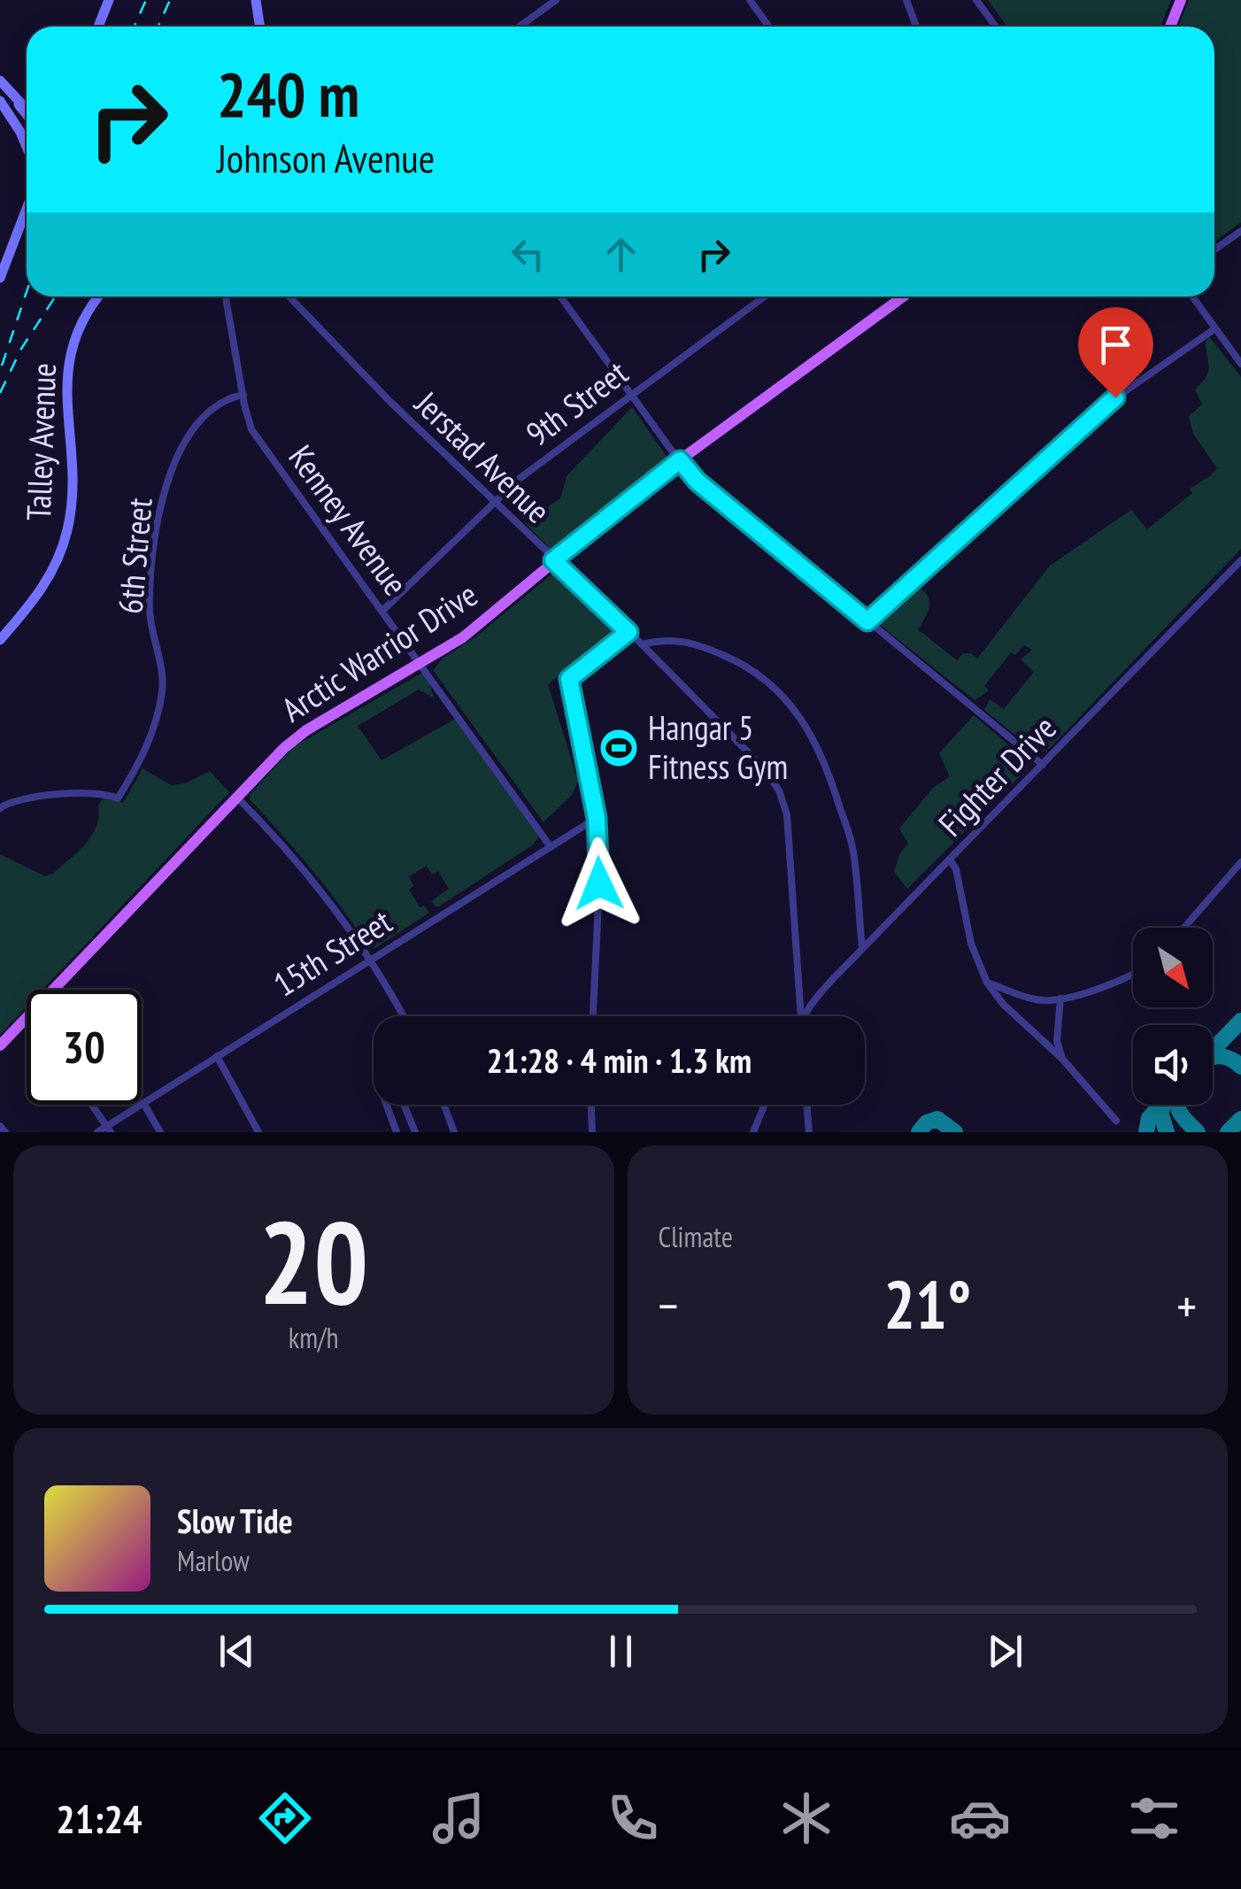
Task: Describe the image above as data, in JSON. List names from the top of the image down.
{
  "streets": {
    "main road": ["Arctic Warrior Drive"],
    "street": [
      "9th Street",
      "Talley Avenue",
      "Jerstad Avenue",
      "Kenney Avenue",
      "6th Street",
      "Fighter Drive",
      "15th Street"
    ]
  },
  "crossings": [
    ["9th Street", "Jerstad Avenue"],
    ["9th Street", "Kenney Avenue"],
    ["Jerstad Avenue", "Arctic Warrior Drive"],
    ["Kenney Avenue", "6th Street"],
    ["Kenney Avenue", "Arctic Warrior Drive"],
    ["Kenney Avenue", "15th Street"]
  ],
  "places": {
    "sports": ["Hangar 5 Fitness Gym"]
  },
  "north": "bottom right",
  "page": {
    "turn": ["240 m", "Johnson Avenue"],
    "limit": "30",
    "trip": "21:28 · 4 min · 1.3 km",
    "tile": [
      ["20", "km/h"],
      "Climate"
    ],
    "heat": ["−", "21°", "+"],
    "song": ["Slow Tide", "Marlow"],
    "tabs": "21:24"
  }
}
